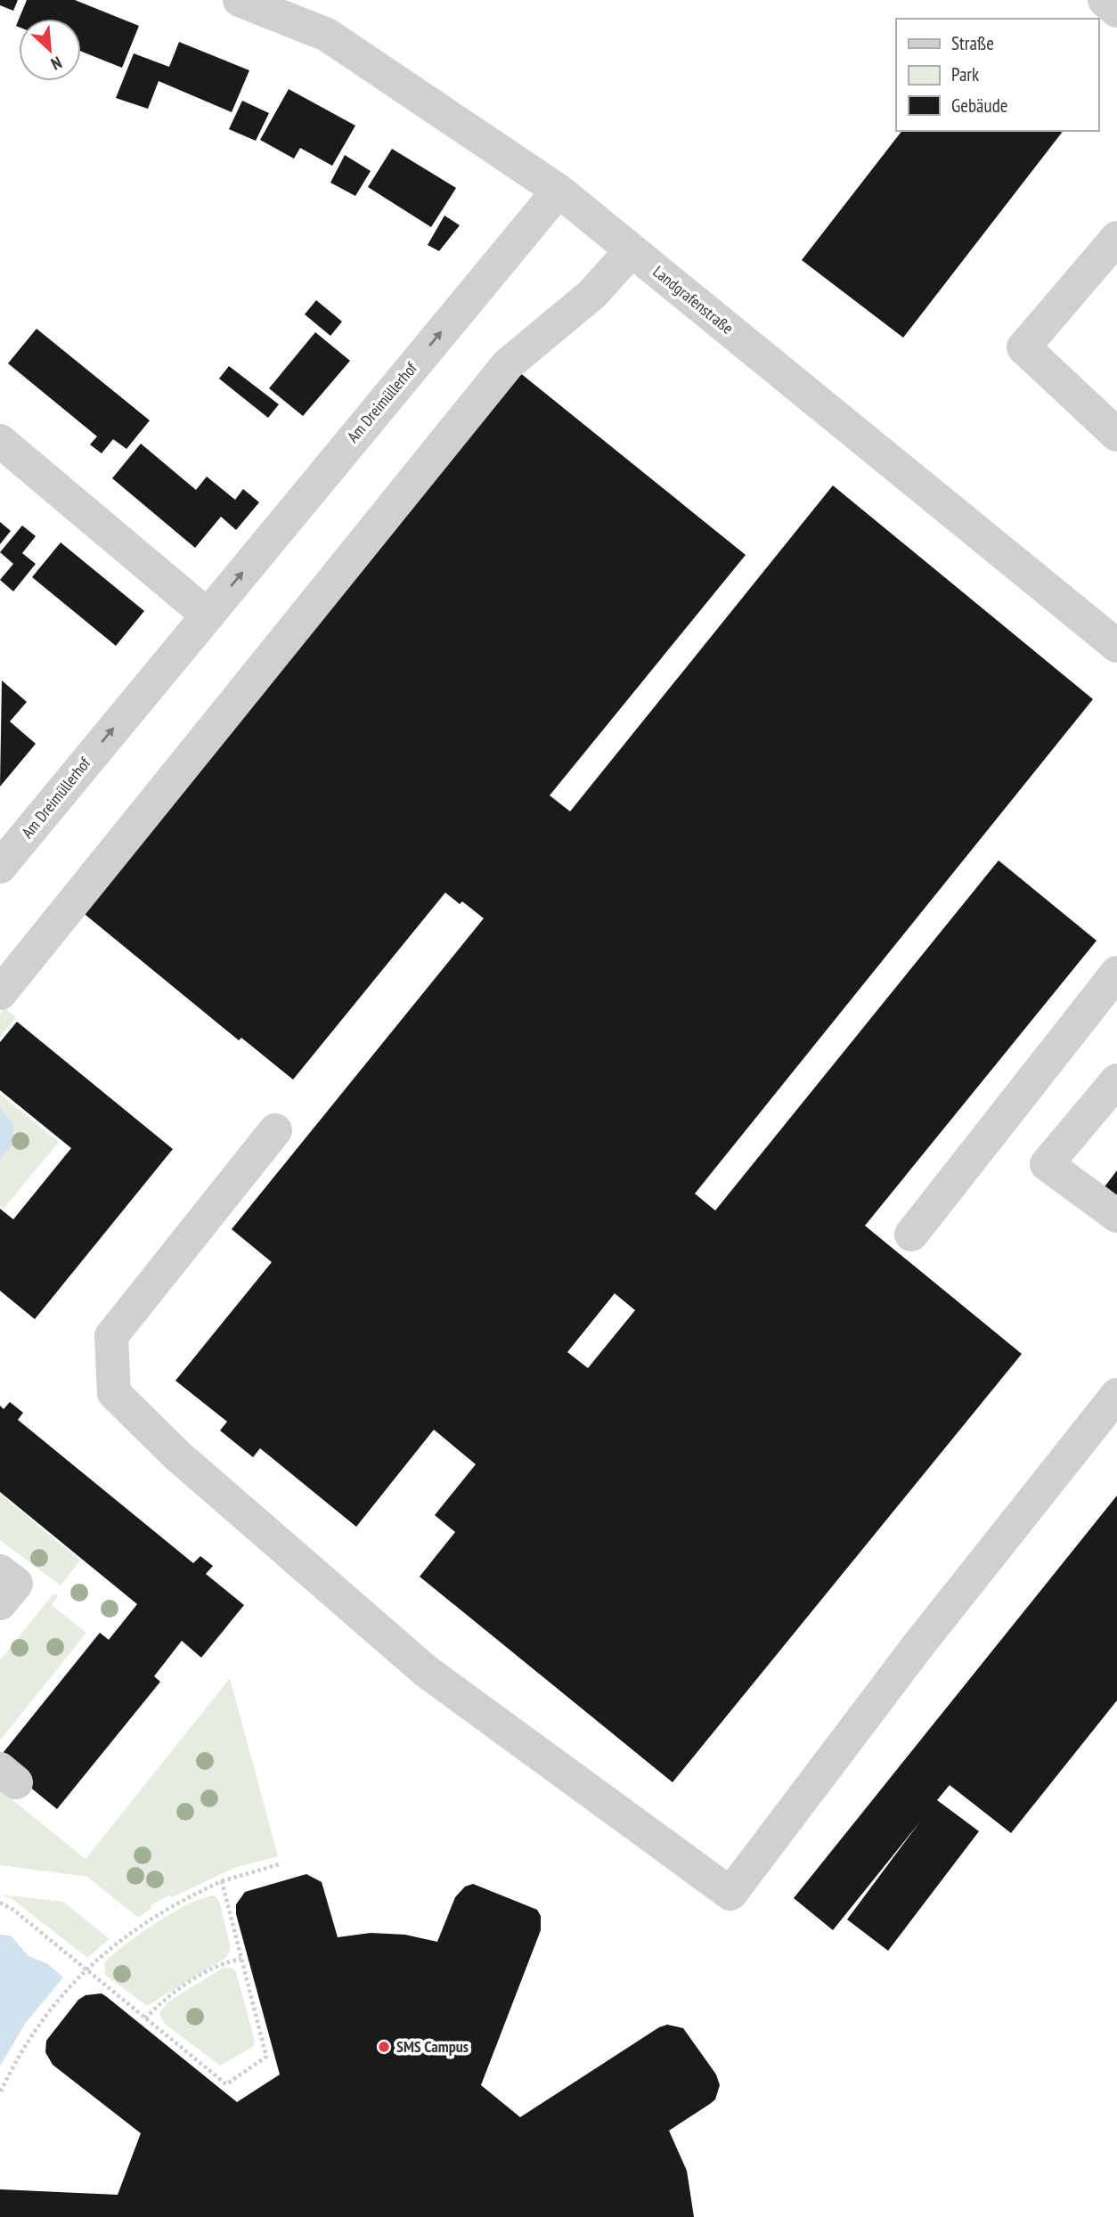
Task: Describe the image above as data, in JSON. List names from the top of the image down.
{
  "streets": {
    "street": ["Landgrafenstraße", "Am Dreimüllerhof"]
  },
  "crossings": [
    ["Landgrafenstraße", "Am Dreimüllerhof"]
  ],
  "places": ["SMS Campus"],
  "legend": ["Straße", "Park", "Gebäude"],
  "north": "bottom right"
}
